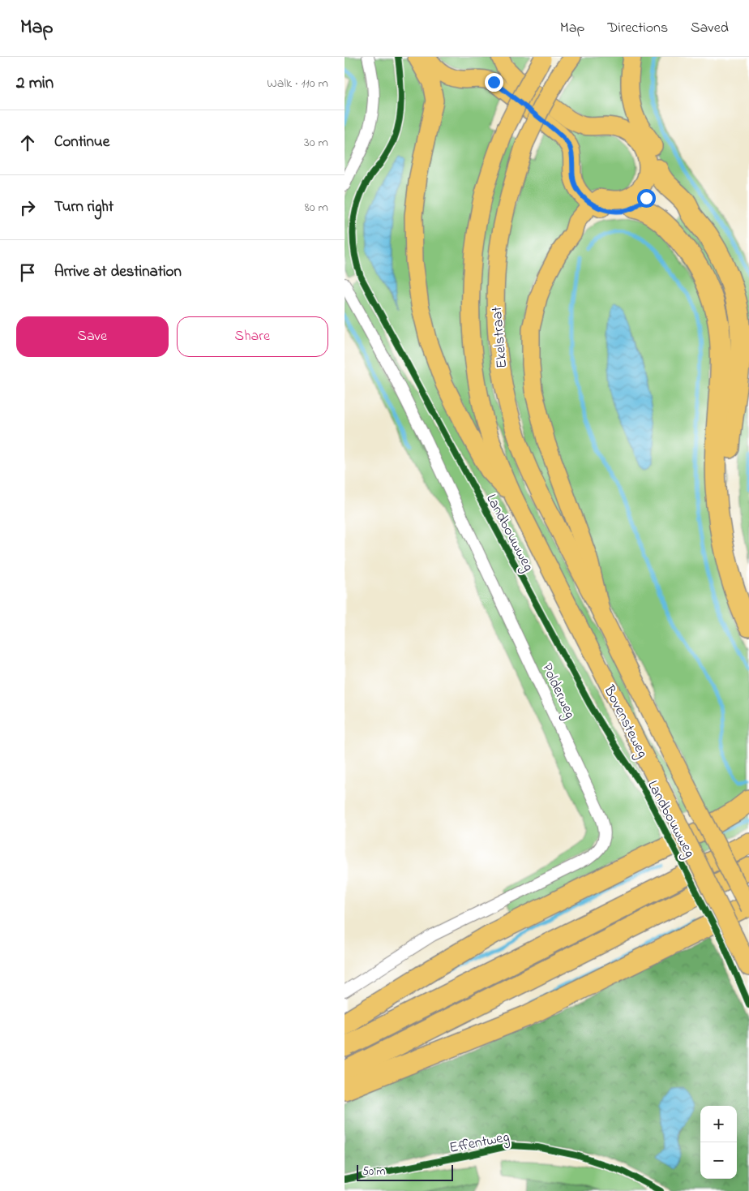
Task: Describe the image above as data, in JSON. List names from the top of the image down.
{
  "streets": {
    "main road": ["Ekelstraat", "Bovensteweg"],
    "street": ["Polderweg"],
    "cycle path": ["Landbouwweg", "Effentweg"]
  },
  "crossings": [
    ["Ekelstraat", "Bovensteweg"]
  ],
  "scale_bar": "50 m",
  "page": {
    "header": "Map",
    "nav": ["Map", "Directions", "Saved"],
    "heading": ["2 min", "Walk · 110 m"],
    "list": [
      ["Continue", "30 m"],
      ["Turn right", "80 m"],
      "Arrive at destination"
    ],
    "buttons": ["Save", "Share"],
    "map_buttons": ["+", "−"],
    "scale": "50 m"
  }
}
